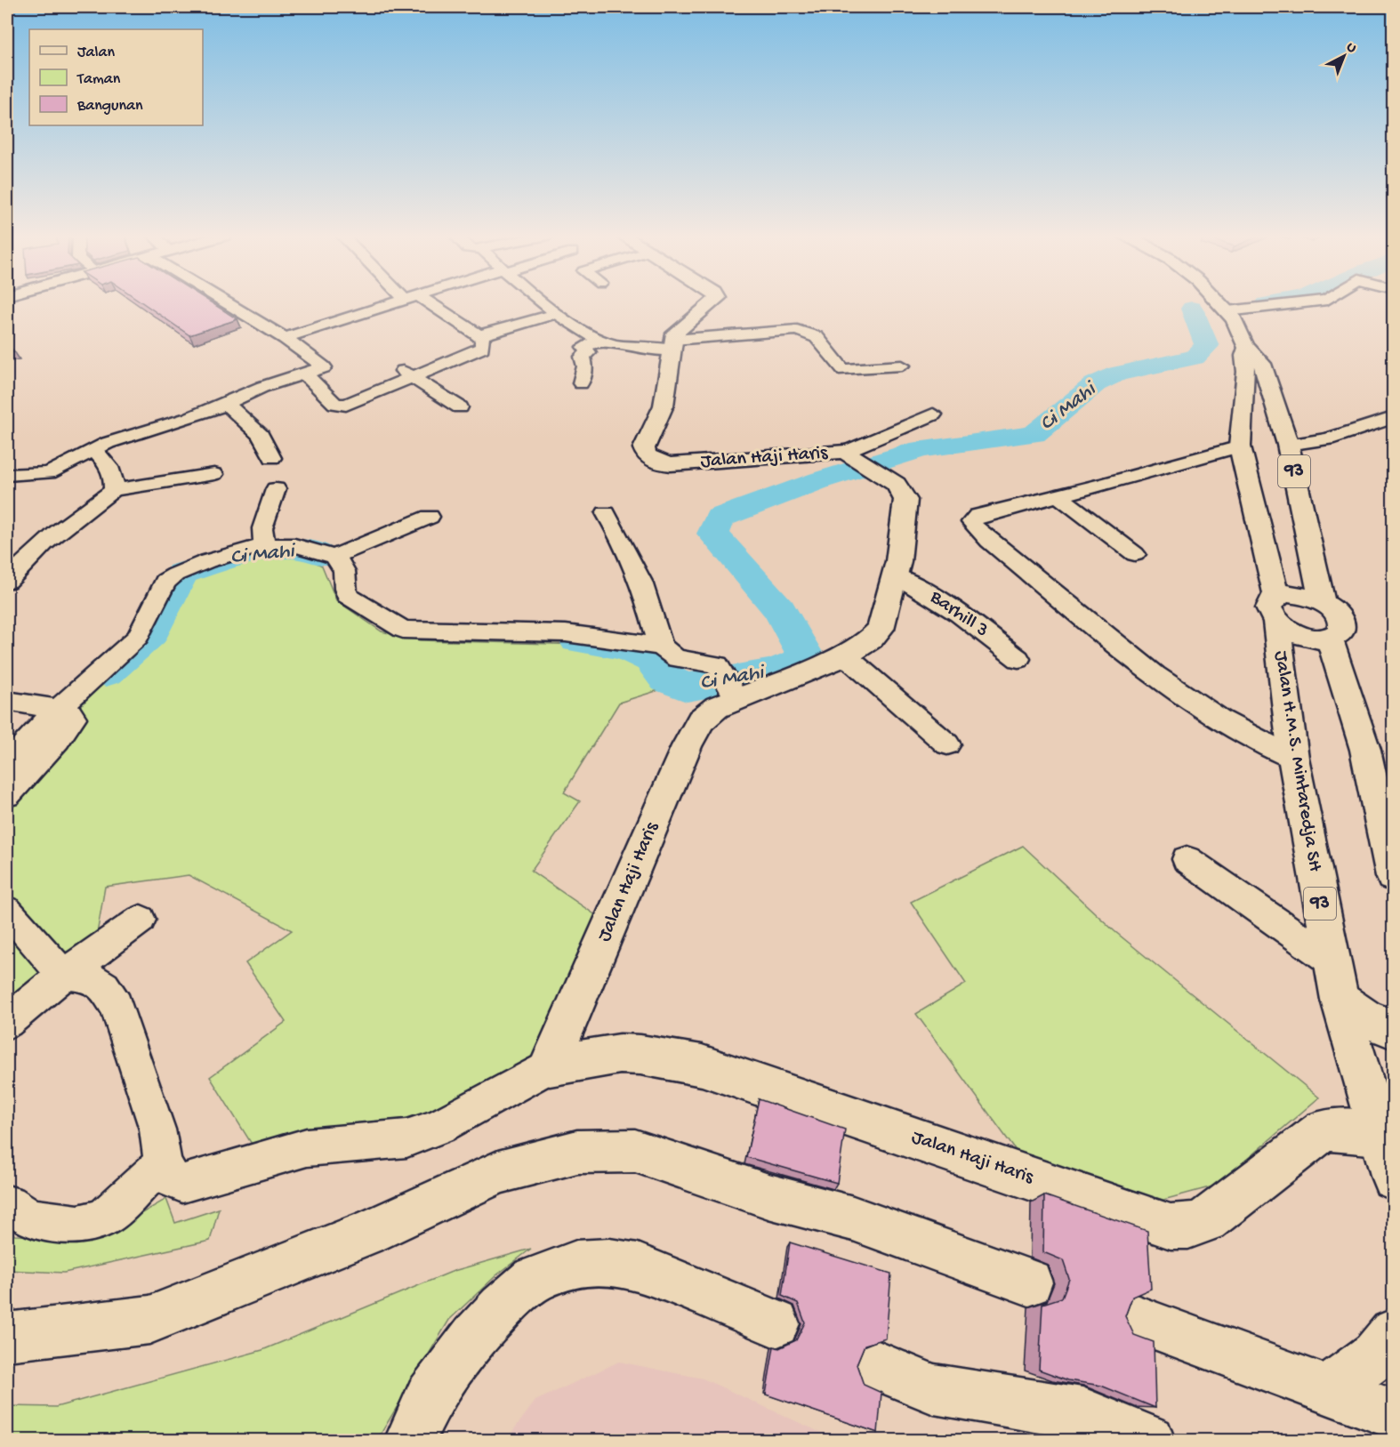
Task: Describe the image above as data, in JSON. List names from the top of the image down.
{
  "streets": {
    "main road": ["Jalan Haji Haris", "93", "Jalan H.M.S. Mintaredja SH"],
    "street": ["Barhill 3"]
  },
  "crossings": [
    ["Jalan Haji Haris", "Barhill 3"],
    ["Jalan Haji Haris", "Jalan H.M.S. Mintaredja SH"]
  ],
  "water": ["Ci Mahi"],
  "legend": ["Jalan", "Taman", "Bangunan"],
  "north": "top right"
}
